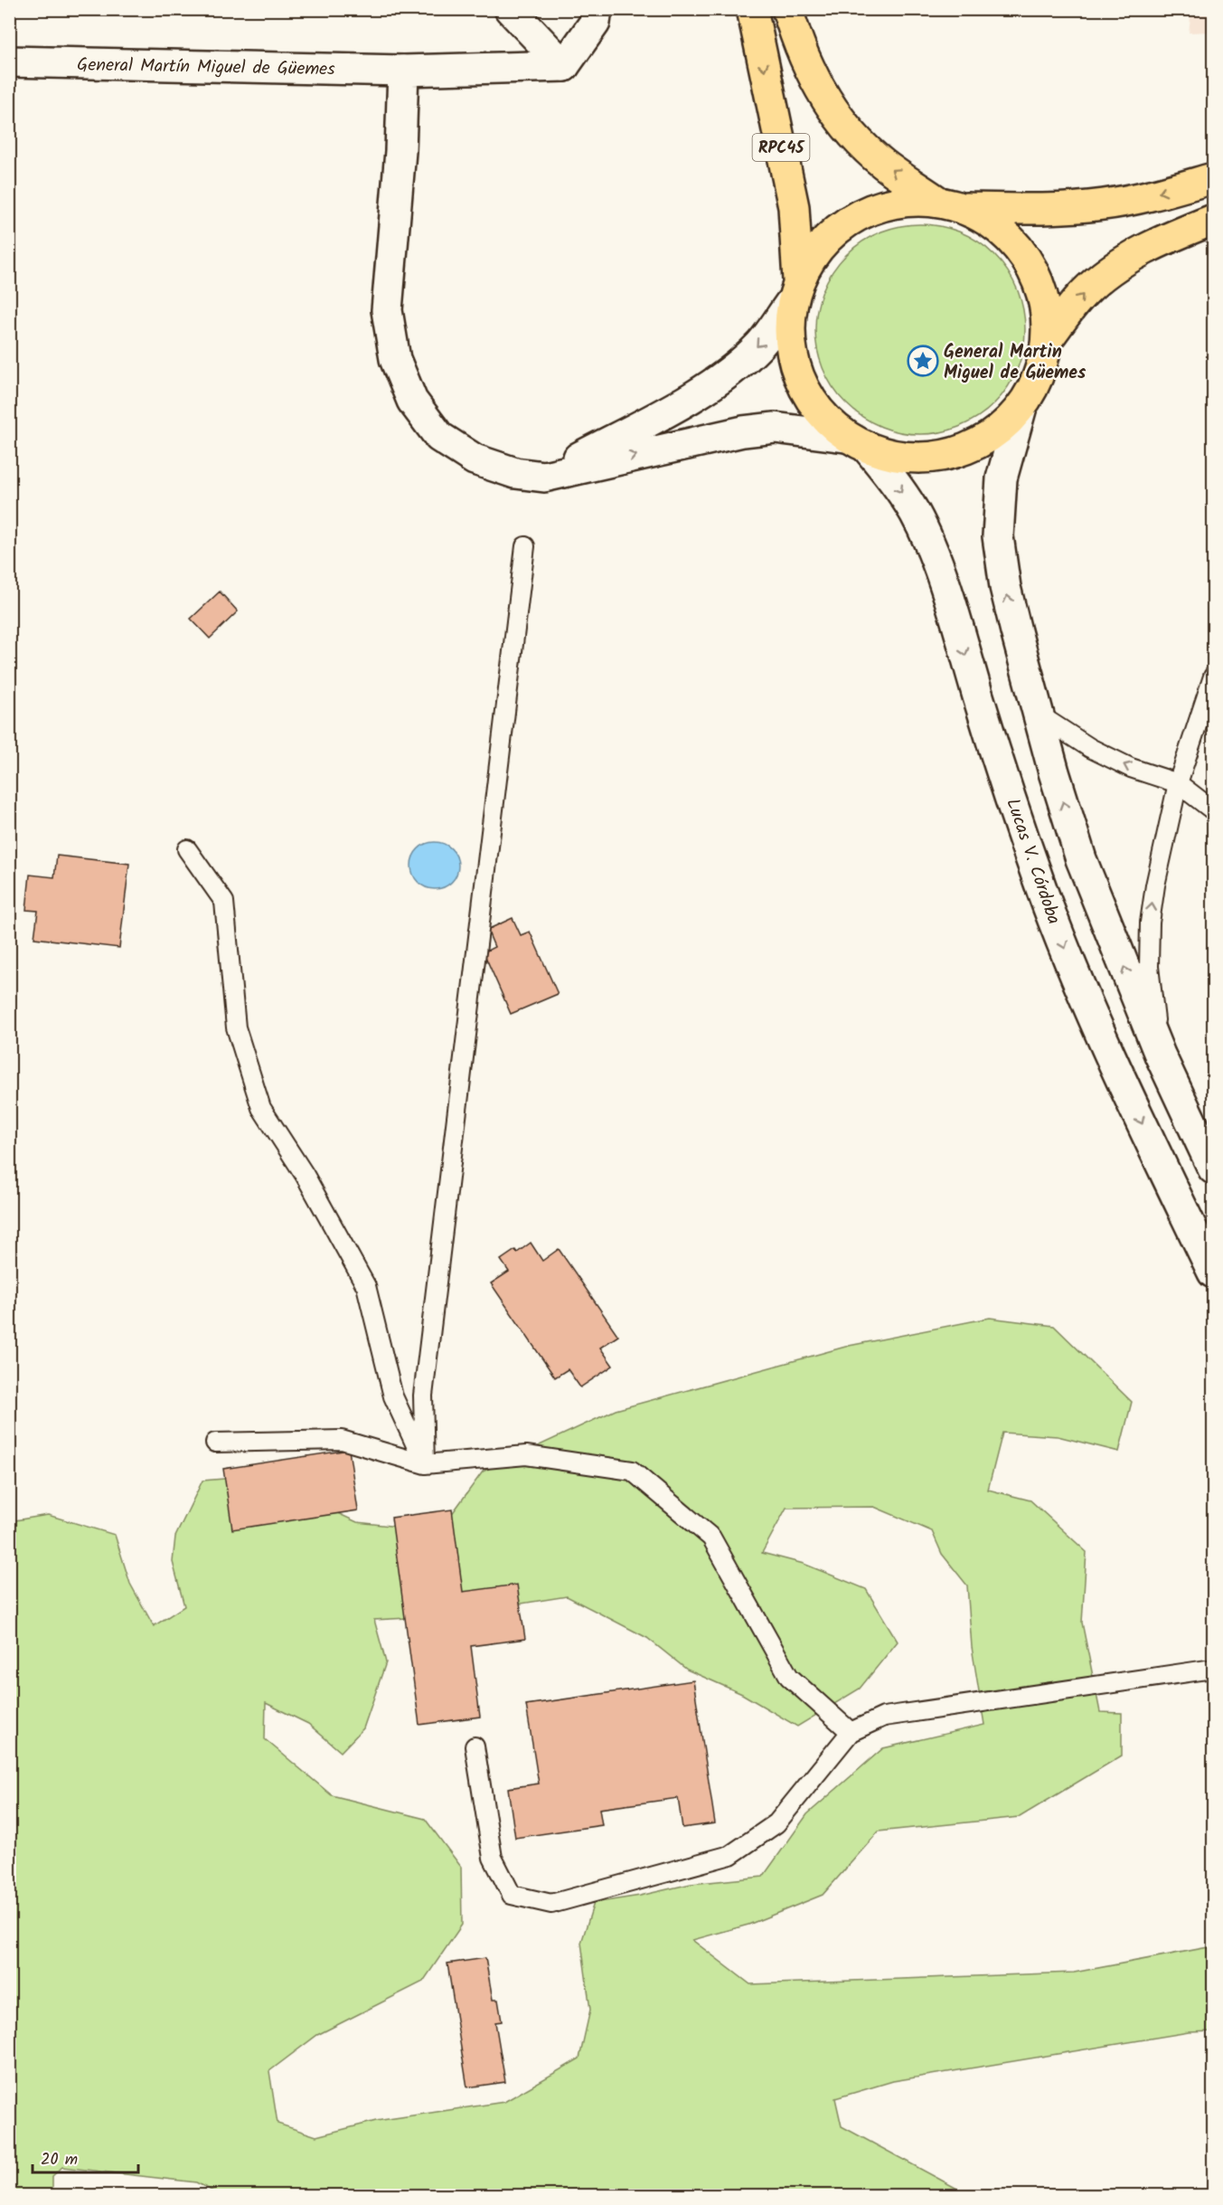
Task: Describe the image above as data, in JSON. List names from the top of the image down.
{
  "streets": {
    "main road": ["RPC45"],
    "street": ["General Martín Miguel de Güemes", "Lucas V. Córdoba"]
  },
  "crossings": [
    ["RPC45", "Lucas V. Córdoba"]
  ],
  "places": {
    "place": ["General Martin Miguel de Güemes"]
  },
  "scale_bar": "20 m"
}
